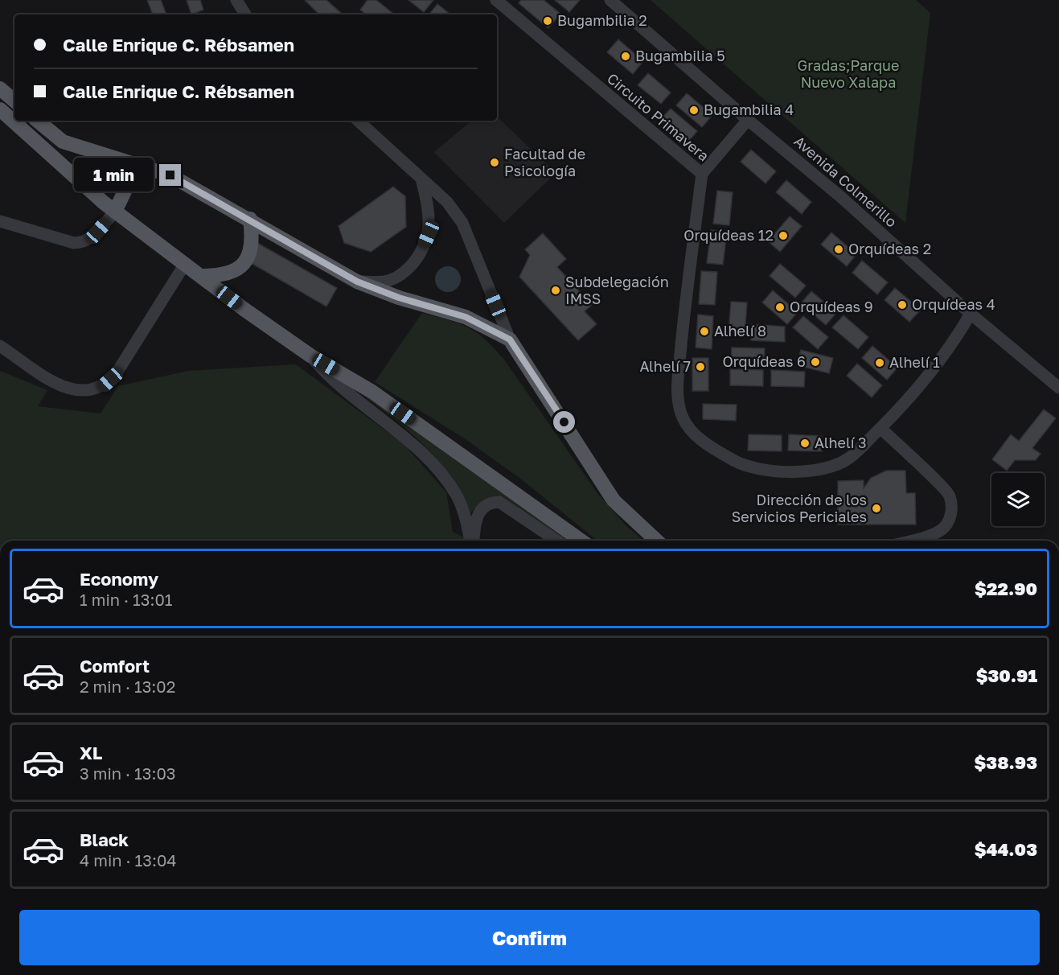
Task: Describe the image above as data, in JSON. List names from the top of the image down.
{
  "streets": {
    "street": ["Circuito Primavera", "Avenida Colmerillo"]
  },
  "crossings": [
    ["Circuito Primavera", "Avenida Colmerillo"]
  ],
  "parks": ["Gradas;Parque Nuevo Xalapa"],
  "places": [
    "Bugambilia 2",
    "Bugambilia 5",
    "Bugambilia 4",
    "Facultad de Psicología",
    "Orquídeas 12",
    "Orquídeas 2",
    "Subdelegación IMSS",
    "Orquídeas 4",
    "Orquídeas 9",
    "Alhelí 8",
    "Orquídeas 6",
    "Alhelí 1",
    "Alhelí 7",
    "Alhelí 3",
    "Dirección de los Servicios Periciales"
  ],
  "page": {
    "banner": ["Calle Enrique C. Rébsamen", "Calle Enrique C. Rébsamen"],
    "bubble": "1 min",
    "list": [
      {
        "name": "Economy",
        "note": "1 min · 13:01",
        "value": "$22.90"
      },
      {
        "name": "Comfort",
        "note": "2 min · 13:02",
        "value": "$30.91"
      },
      {
        "name": "XL",
        "note": "3 min · 13:03",
        "value": "$38.93"
      },
      {
        "name": "Black",
        "note": "4 min · 13:04",
        "value": "$44.03"
      }
    ],
    "buttons": "Confirm"
  }
}
